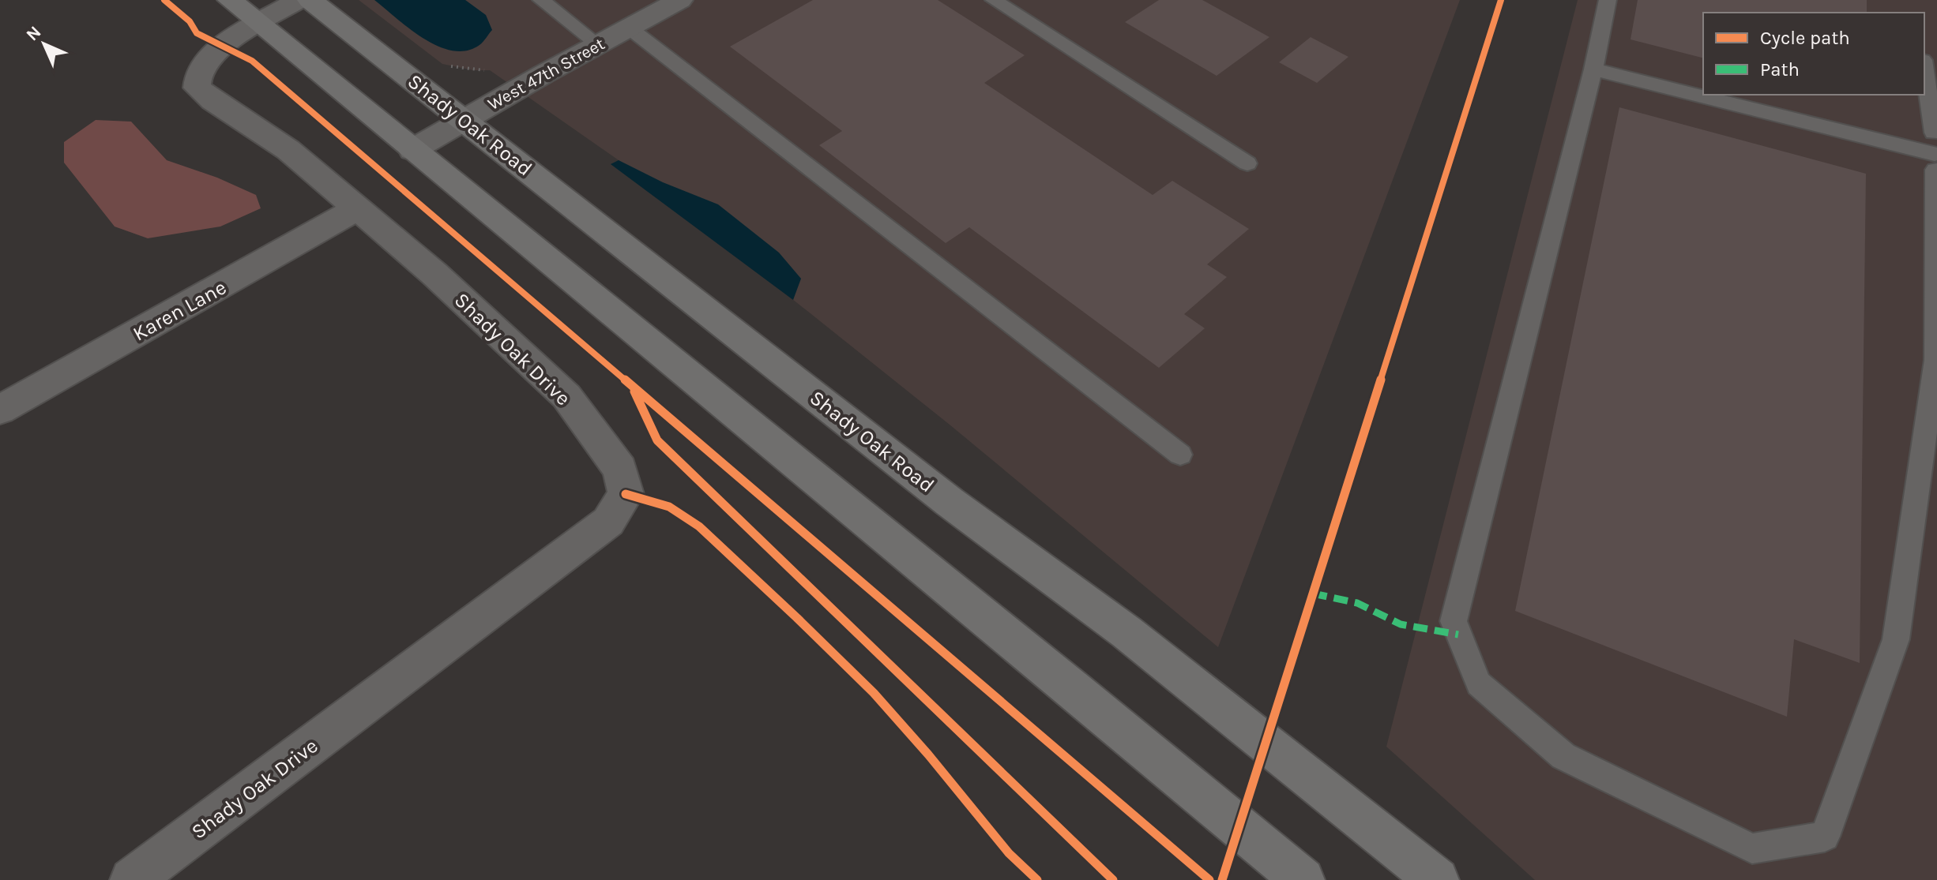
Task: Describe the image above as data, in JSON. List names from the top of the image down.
{
  "streets": {
    "main road": ["Shady Oak Road"],
    "street": ["West 47th Street", "Karen Lane", "Shady Oak Drive"]
  },
  "crossings": [
    ["West 47th Street", "Shady Oak Road"],
    ["Karen Lane", "Shady Oak Drive"]
  ],
  "legend": ["Cycle path", "Path"],
  "north": "top left"
}
